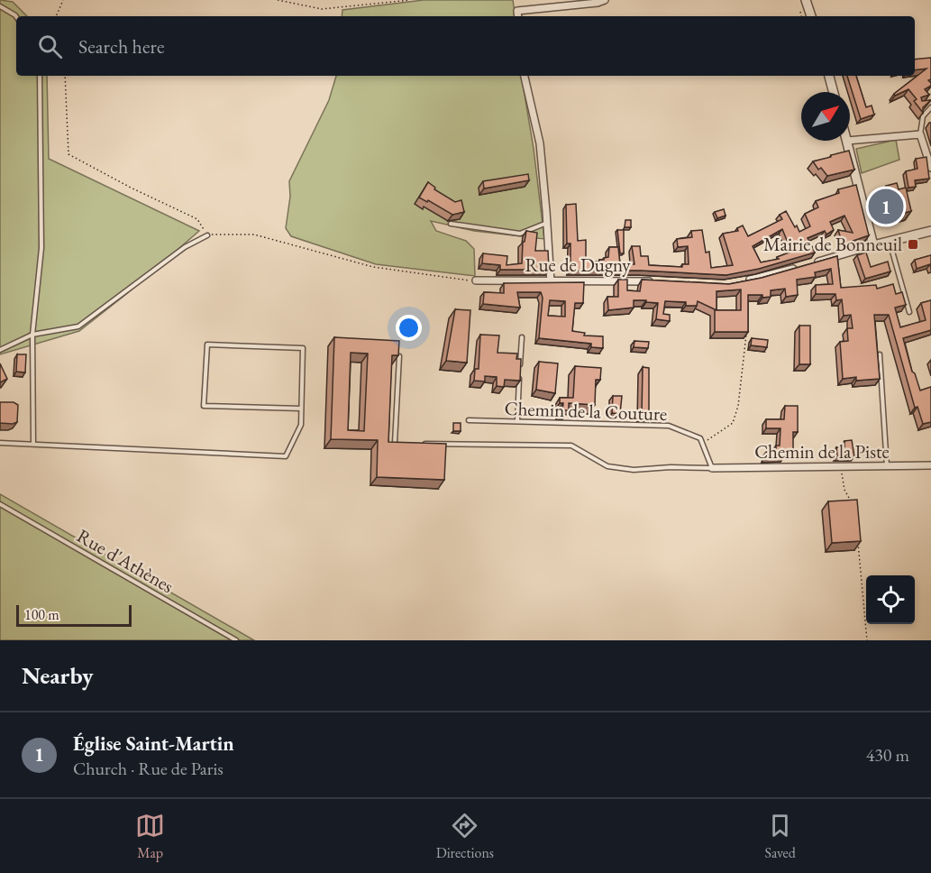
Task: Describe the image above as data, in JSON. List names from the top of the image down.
{
  "streets": {
    "street": ["Rue de Dugny", "Chemin de la Piste"],
    "lane": ["Chemin de la Couture", "Rue d'Athènes"]
  },
  "places": {
    "transit": ["Mairie de Bonneuil"]
  },
  "scale_bar": "100 m",
  "north": "top right",
  "page": {
    "search": "Search here",
    "pins": "1",
    "scale": "100 m",
    "heading": "Nearby",
    "list": [
      {
        "mark": "1",
        "name": "Église Saint-Martin",
        "note": "Church · Rue de Paris",
        "value": "430 m"
      }
    ],
    "nav": ["Map", "Directions", "Saved"]
  }
}
